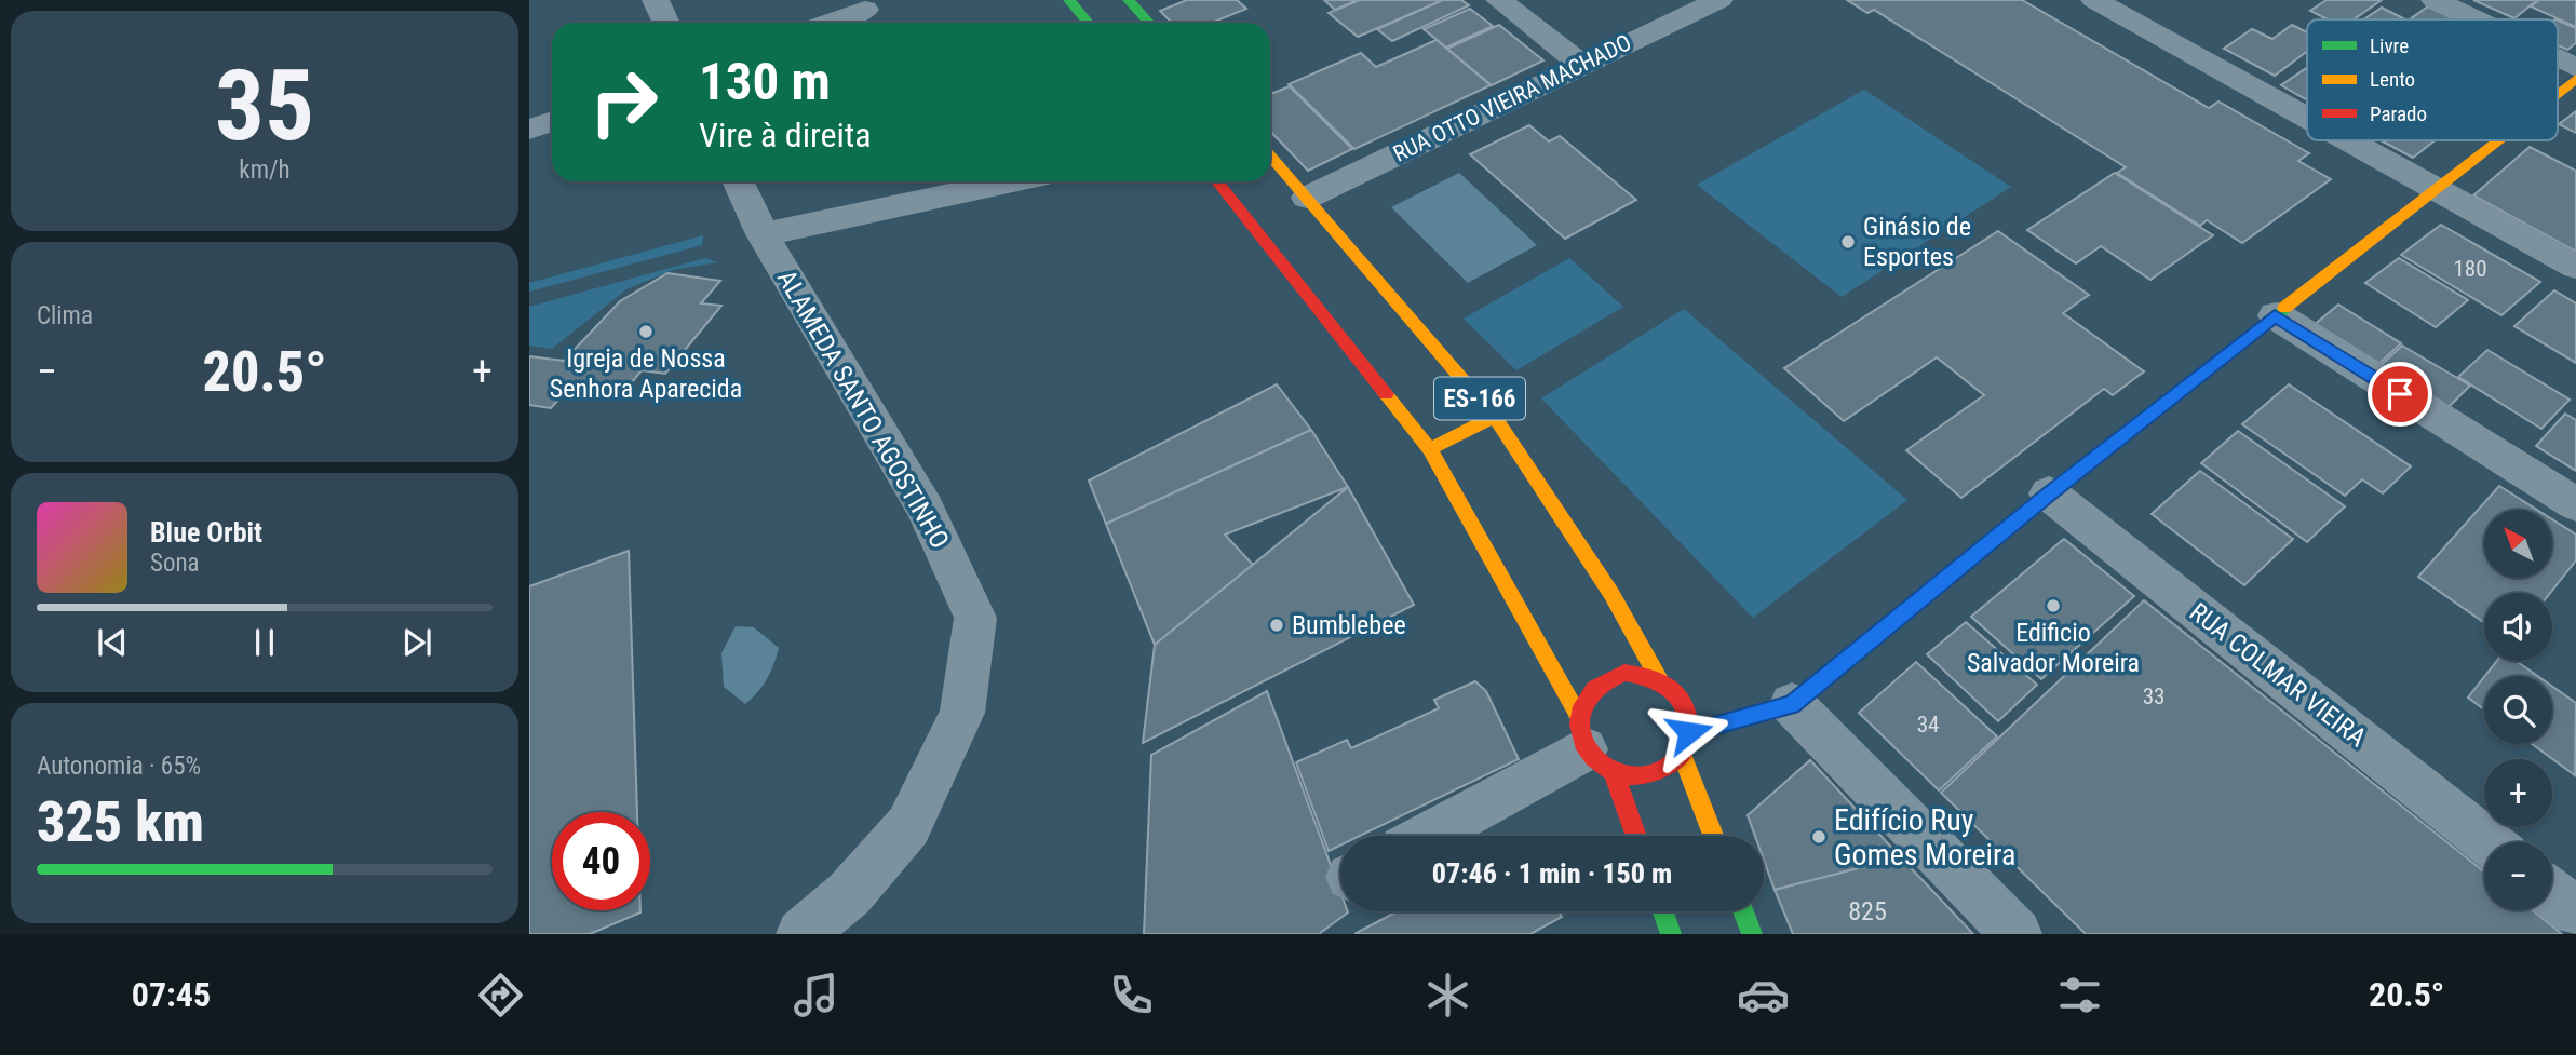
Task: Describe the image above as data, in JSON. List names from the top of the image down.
{
  "streets": {
    "main road": ["ES-166"],
    "street": ["RUA OTTO VIEIRA MACHADO", "ALAMEDA SANTO AGOSTINHO", "RUA COLMAR VIEIRA"]
  },
  "crossings": [
    ["RUA OTTO VIEIRA MACHADO", "ES-166"]
  ],
  "places": [
    "Ginásio de Esportes",
    "Igreja de Nossa Senhora Aparecida",
    "Edificio Salvador Moreira",
    "Bumblebee",
    "Edifício Ruy Gomes Moreira"
  ],
  "house_numbers": [
    "180",
    "33",
    "34",
    "825"
  ],
  "legend": ["Livre", "Lento", "Parado"],
  "north": "top left",
  "page": {
    "tile": [
      ["35", "km/h"],
      "Clima",
      ["Autonomia · 65%", "325 km"]
    ],
    "turn": ["130 m", "Vire à direita"],
    "heat": ["−", "20.5°", "+"],
    "song": ["Blue Orbit", "Sona"],
    "map_buttons": ["+", "−"],
    "limit": "40",
    "trip": "07:46 · 1 min · 150 m",
    "tabs": ["07:45", "20.5°"]
  }
}
